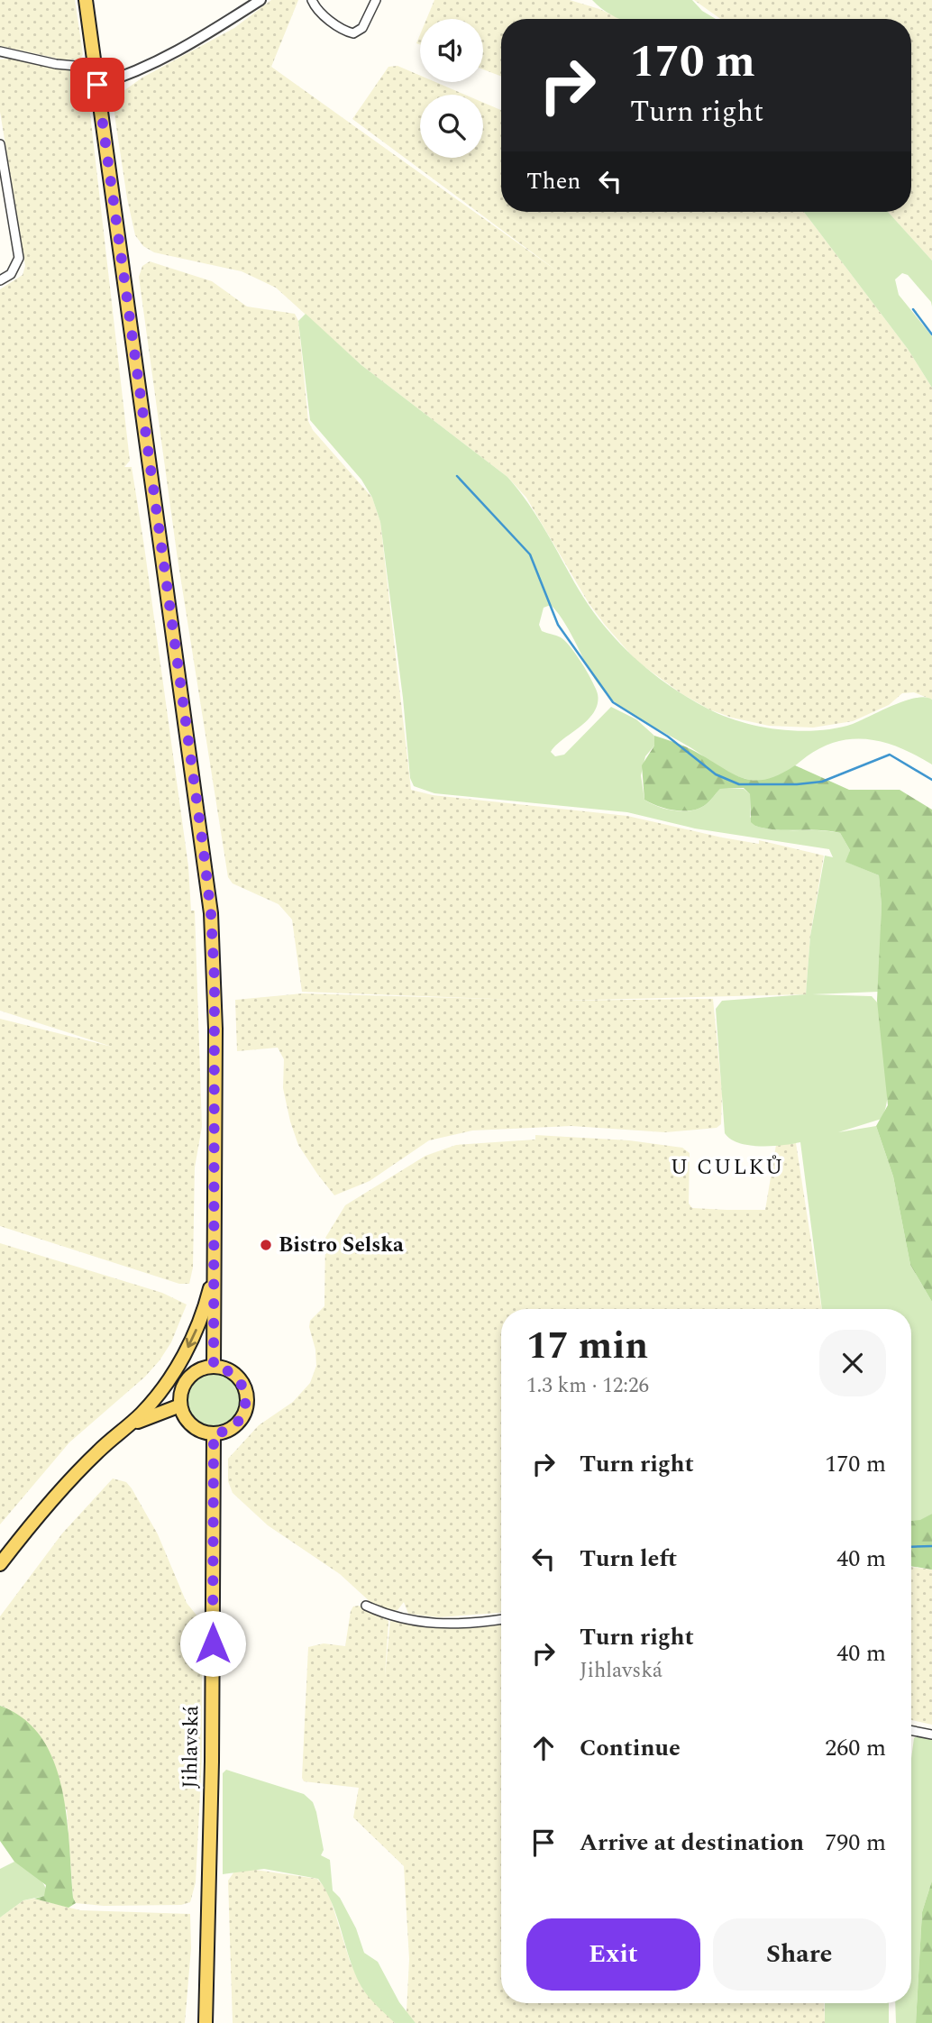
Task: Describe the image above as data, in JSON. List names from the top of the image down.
{
  "streets": {
    "main road": ["Jihlavská"]
  },
  "districts": ["U CULKŮ"],
  "places": ["Bistro Selska"],
  "page": {
    "turn": ["170 m", "Turn right"],
    "then": "Then",
    "heading": ["17 min", "1.3 km · 12:26"],
    "list": [
      {
        "name": "Turn right",
        "value": "170 m"
      },
      {
        "name": "Turn left",
        "value": "40 m"
      },
      {
        "name": "Turn right",
        "note": "Jihlavská",
        "value": "40 m"
      },
      {
        "name": "Continue",
        "value": "260 m"
      },
      {
        "name": "Arrive at destination",
        "value": "790 m"
      }
    ],
    "buttons": ["Exit", "Share"]
  }
}
